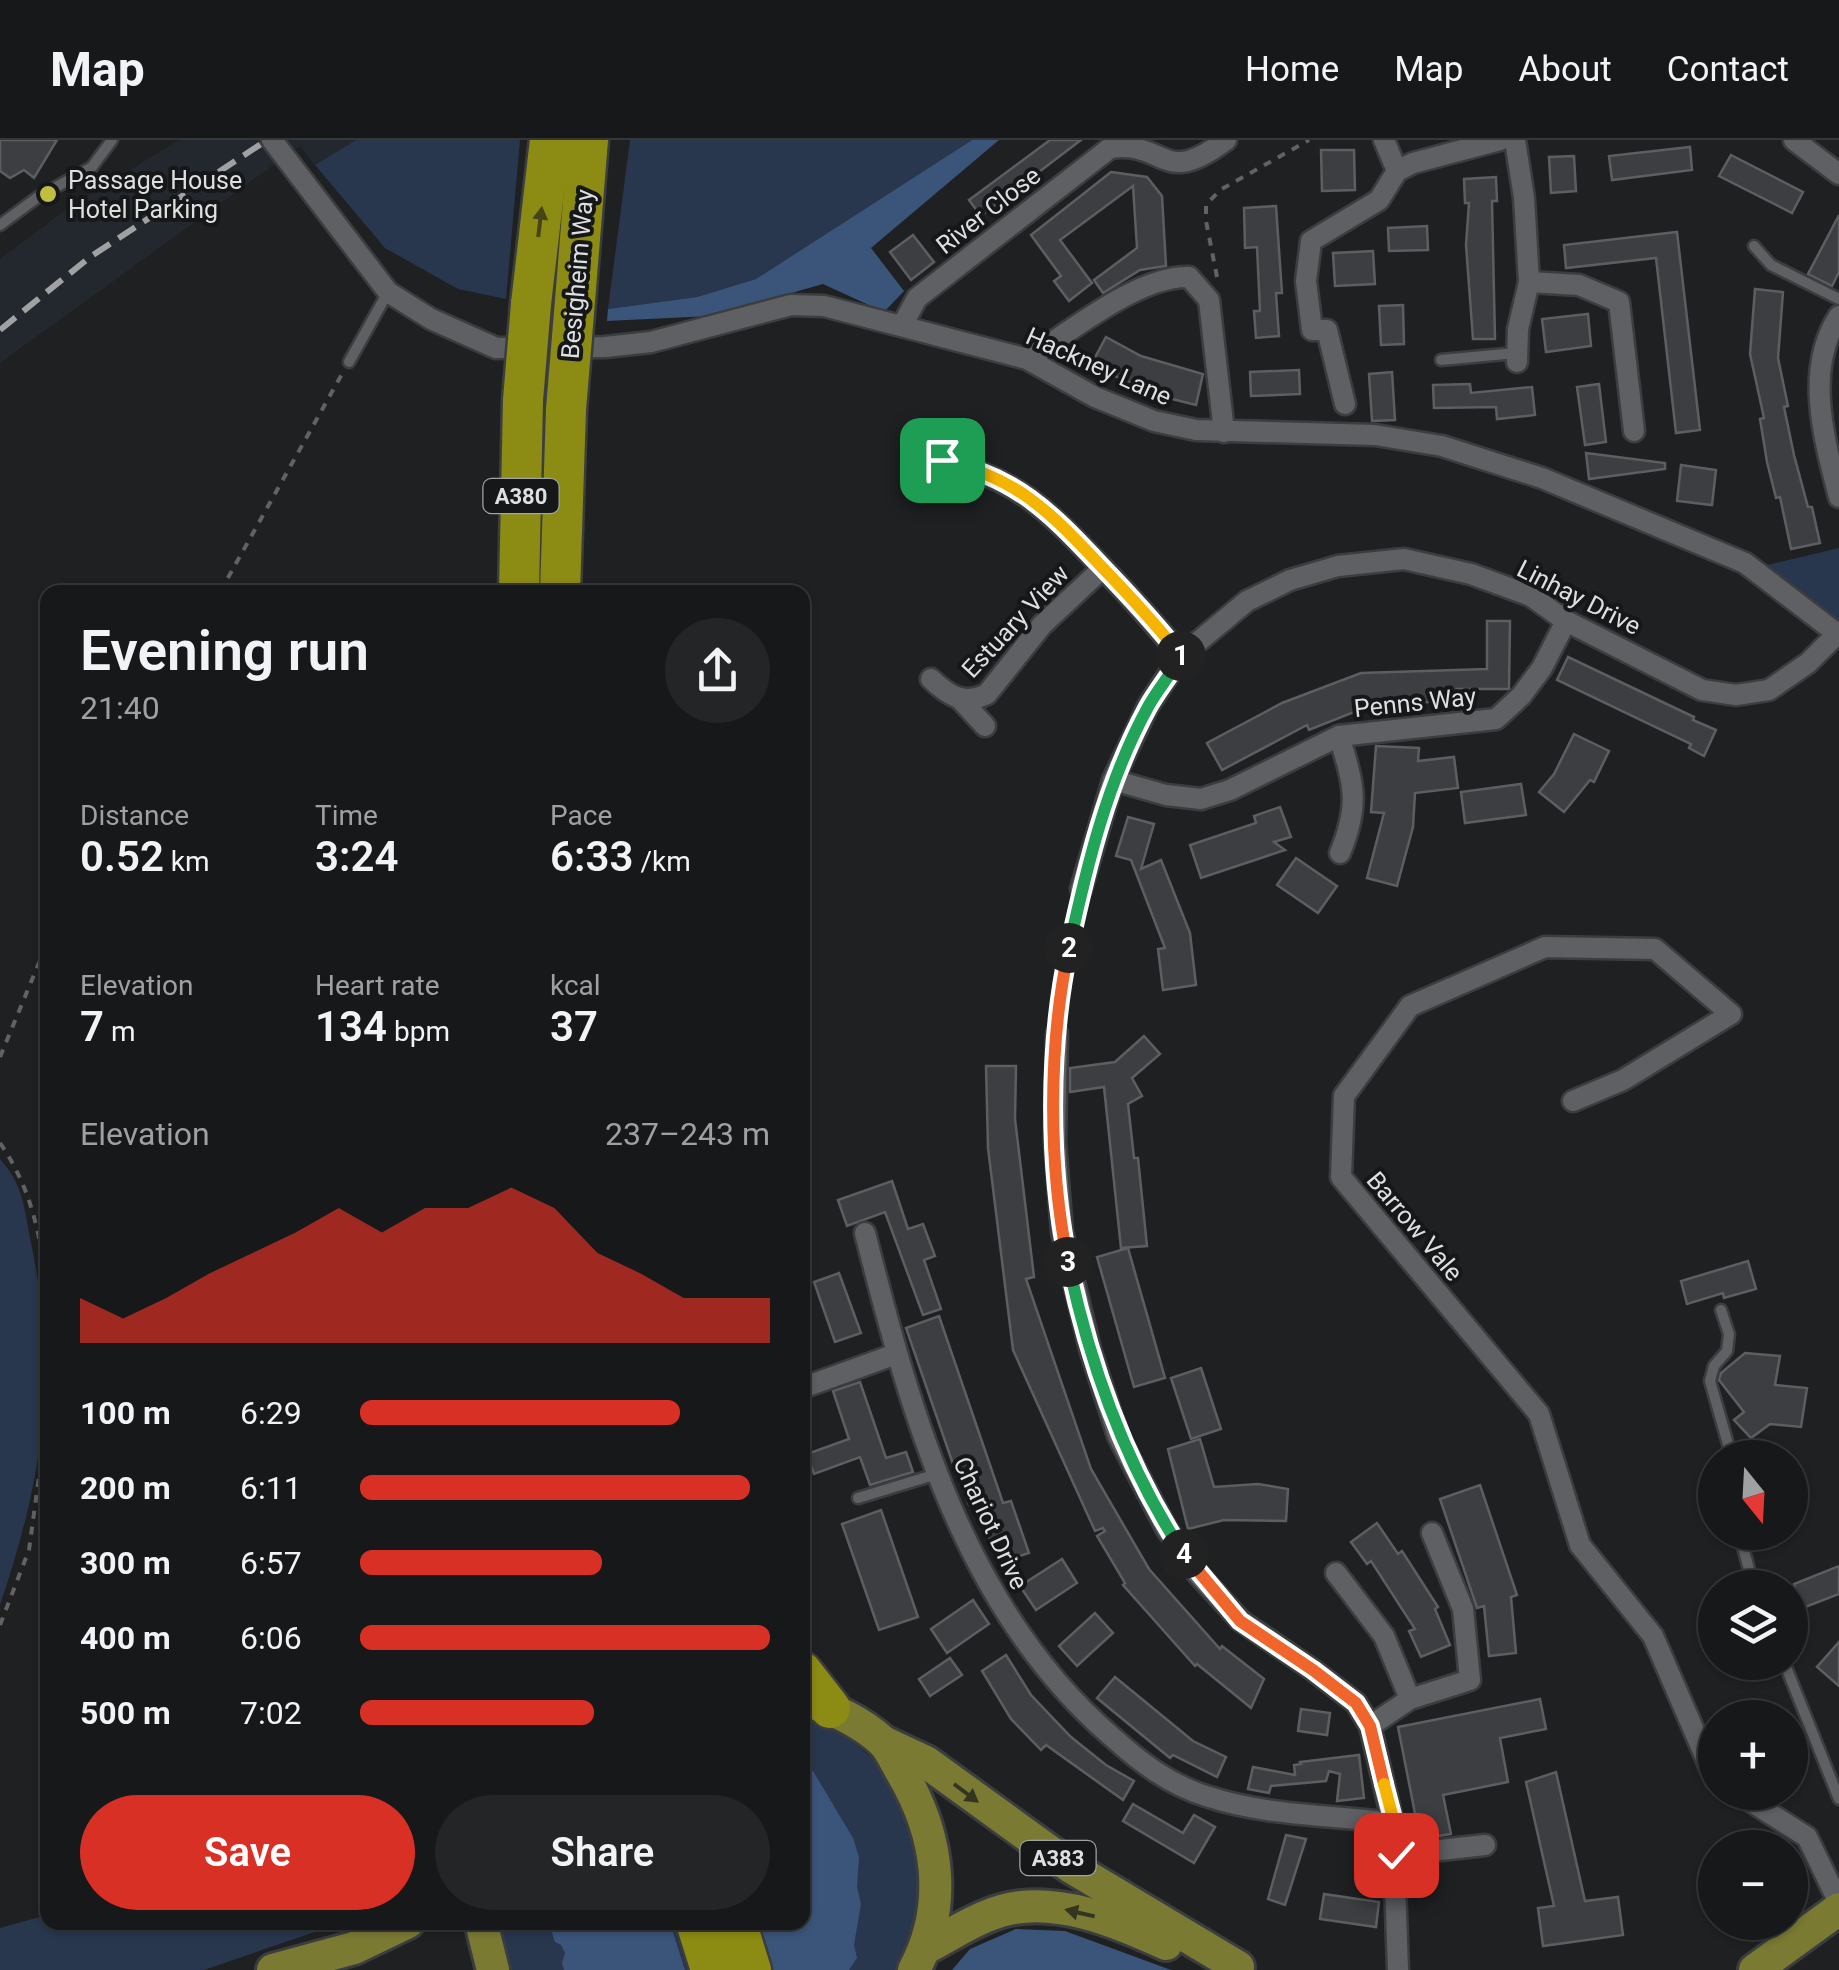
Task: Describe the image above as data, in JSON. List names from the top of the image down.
{
  "streets": {
    "highway": ["Besigheim Way", "A380"],
    "main road": ["A383"],
    "street": [
      "River Close",
      "Hackney Lane",
      "Linhay Drive",
      "Estuary View",
      "Penns Way",
      "Barrow Vale",
      "Chariot Drive"
    ]
  },
  "crossings": [
    ["River Close", "Hackney Lane"],
    ["Hackney Lane", "Linhay Drive"],
    ["Linhay Drive", "Penns Way"]
  ],
  "places": ["Passage House Hotel Parking"],
  "north": "bottom",
  "page": {
    "header": "Map",
    "nav": [
      "Home",
      "Map",
      "About",
      "Contact"
    ],
    "heading": ["Evening run", "21:40"],
    "pins": [
      "1",
      "2",
      "3",
      "4"
    ],
    "stats": [
      ["Distance", "0.52 km"],
      ["Time", "3:24"],
      ["Pace", "6:33 /km"],
      ["Elevation", "7 m"],
      ["Heart rate", "134 bpm"],
      ["kcal", "37"]
    ],
    "chart": ["Elevation", "237–243 m"],
    "list": [
      {
        "name": "100 m",
        "note": "6:29"
      },
      {
        "name": "200 m",
        "note": "6:11"
      },
      {
        "name": "300 m",
        "note": "6:57"
      },
      {
        "name": "400 m",
        "note": "6:06"
      },
      {
        "name": "500 m",
        "note": "7:02"
      }
    ],
    "map_buttons": ["+", "−"],
    "buttons": ["Save", "Share"]
  }
}
